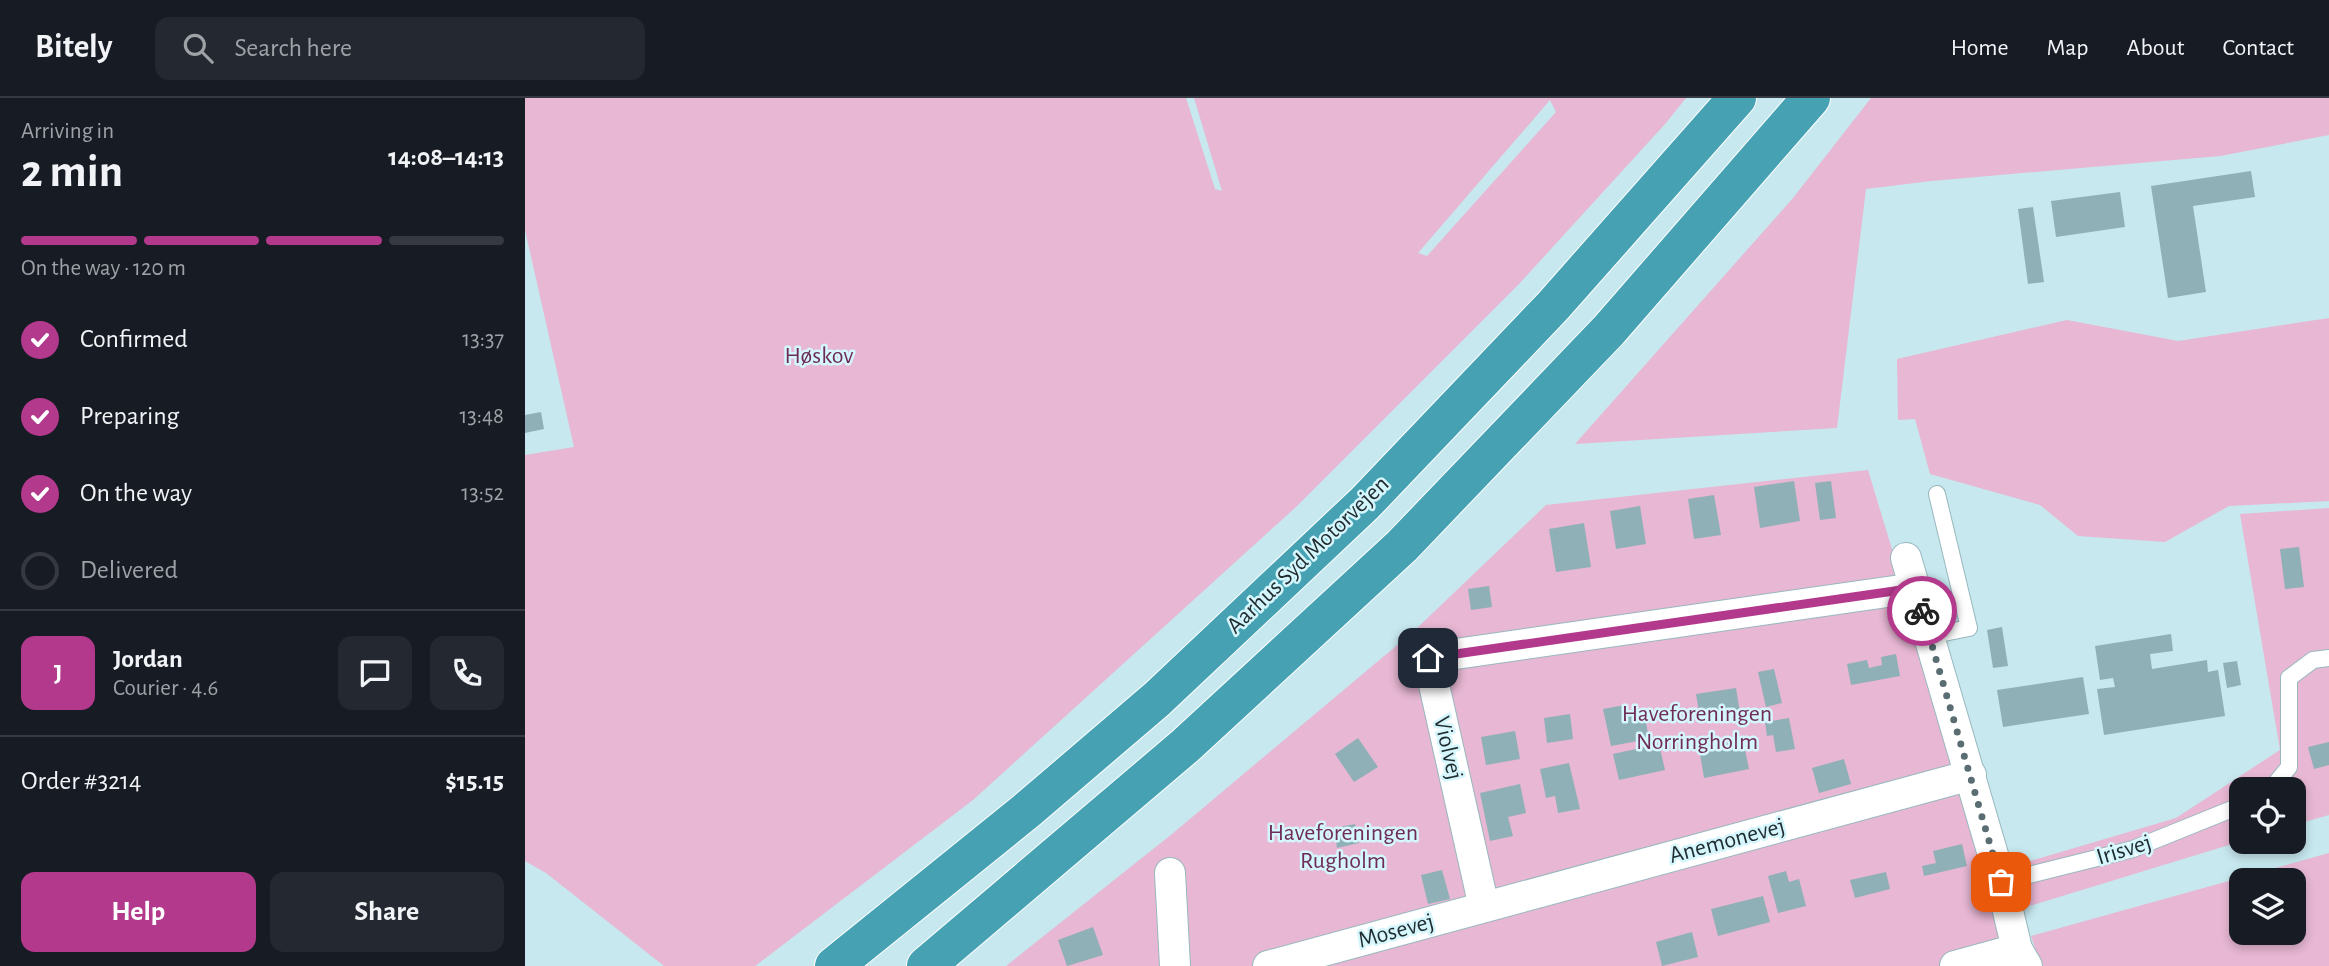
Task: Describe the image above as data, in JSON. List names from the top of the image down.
{
  "streets": {
    "highway": ["Aarhus Syd Motorvejen"],
    "street": ["Violvej", "Anemonevej", "Mosevej"],
    "lane": ["Irisvej"]
  },
  "crossings": [
    ["Violvej", "Anemonevej"],
    ["Violvej", "Mosevej"],
    ["Anemonevej", "Mosevej"]
  ],
  "parks": ["Høskov", "Haveforeningen Norringholm", "Haveforeningen Rugholm"],
  "page": {
    "header": "Bitely",
    "search": "Search here",
    "nav": [
      "Home",
      "Map",
      "About",
      "Contact"
    ],
    "heading": ["2 min", "Arriving in", "14:08–14:13"],
    "panel": [
      "Jordan",
      "Courier · 4.6",
      "Order #3214",
      "$15.15"
    ],
    "bar": "On the way · 120 m",
    "list": [
      ["Confirmed", "13:37"],
      ["Preparing", "13:48"],
      ["On the way", "13:52"],
      "Delivered"
    ],
    "round": "J",
    "buttons": ["Help", "Share"]
  }
}
